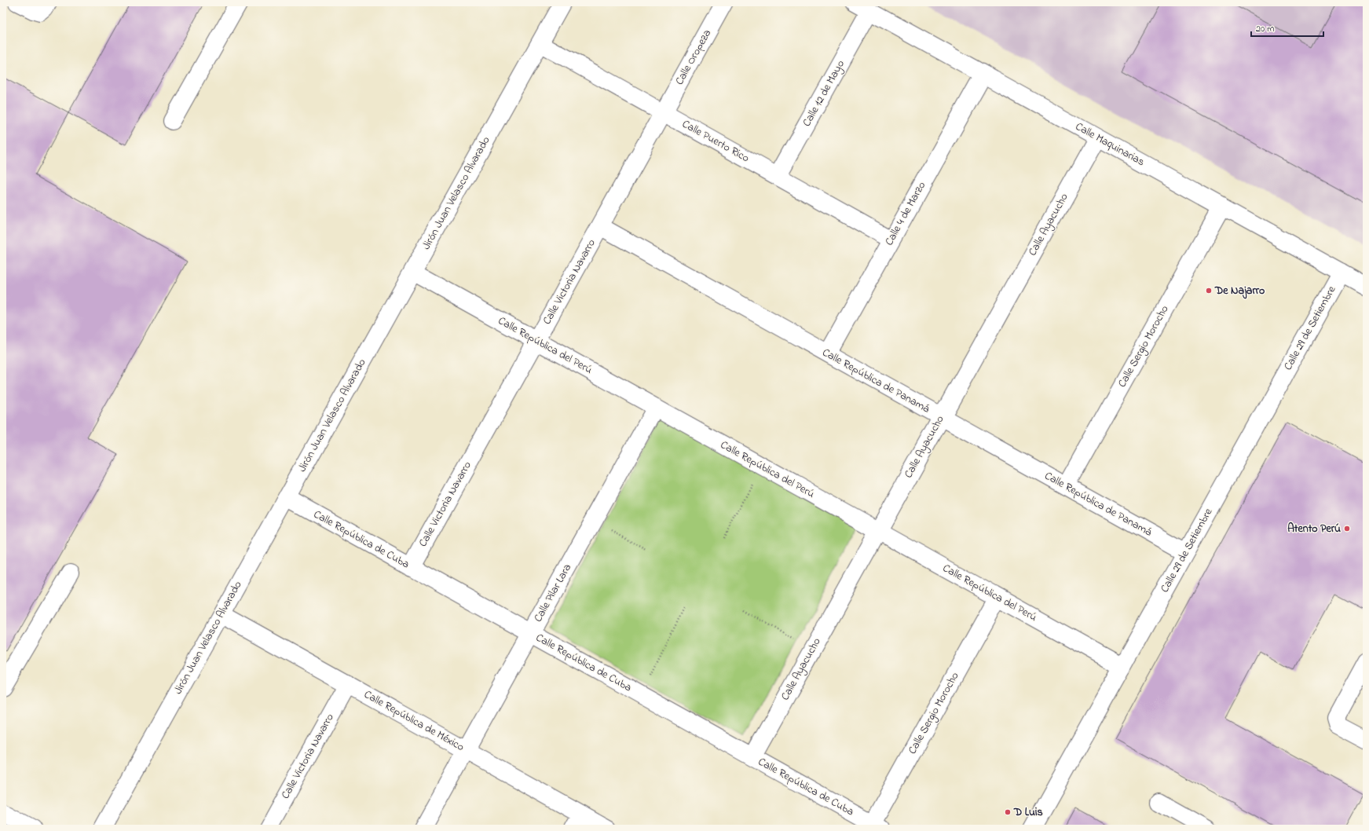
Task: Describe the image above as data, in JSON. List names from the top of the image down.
{
  "streets": {
    "street": [
      "Calle Oropeza",
      "Calle 12 de Mayo",
      "Calle Puerto Rico",
      "Calle Maquinarias",
      "Jirón Juan Velasco Alvarado",
      "Calle 4 de Marzo",
      "Calle Ayacucho",
      "Calle Victoria Navarro",
      "Calle 29 de Setiembre",
      "Calle República del Perú",
      "Calle Sergio Morocho",
      "Calle República de Panamá",
      "Calle República de Cuba",
      "Calle Pilar Lara",
      "Calle República de México"
    ]
  },
  "crossings": [
    ["Calle Oropeza", "Calle Puerto Rico"],
    ["Calle Oropeza", "Calle Victoria Navarro"],
    ["Calle 12 de Mayo", "Calle Puerto Rico"],
    ["Calle 12 de Mayo", "Calle Maquinarias"],
    ["Calle Puerto Rico", "Jirón Juan Velasco Alvarado"],
    ["Calle Puerto Rico", "Calle 4 de Marzo"],
    ["Calle Puerto Rico", "Calle Victoria Navarro"],
    ["Calle Maquinarias", "Calle 4 de Marzo"],
    ["Calle Maquinarias", "Calle Ayacucho"],
    ["Calle Maquinarias", "Calle 29 de Setiembre"],
    ["Calle Maquinarias", "Calle Sergio Morocho"],
    ["Jirón Juan Velasco Alvarado", "Calle República del Perú"],
    ["Jirón Juan Velasco Alvarado", "Calle República de Cuba"],
    ["Jirón Juan Velasco Alvarado", "Calle República de México"],
    ["Calle 4 de Marzo", "Calle República de Panamá"],
    ["Calle Ayacucho", "Calle República del Perú"],
    ["Calle Ayacucho", "Calle República de Panamá"],
    ["Calle Ayacucho", "Calle República de Cuba"],
    ["Calle Victoria Navarro", "Calle República del Perú"],
    ["Calle Victoria Navarro", "Calle República de Panamá"],
    ["Calle Victoria Navarro", "Calle República de Cuba"],
    ["Calle Victoria Navarro", "Calle República de México"],
    ["Calle 29 de Setiembre", "Calle República del Perú"],
    ["Calle 29 de Setiembre", "Calle República de Panamá"],
    ["Calle República del Perú", "Calle Sergio Morocho"],
    ["Calle República del Perú", "Calle Pilar Lara"],
    ["Calle Sergio Morocho", "Calle República de Panamá"],
    ["Calle Sergio Morocho", "Calle República de Cuba"],
    ["Calle República de Cuba", "Calle Pilar Lara"],
    ["Calle Pilar Lara", "Calle República de México"]
  ],
  "places": ["De Najarro", "Atento Perú", "D Luis"],
  "scale_bar": "20 m"
}
